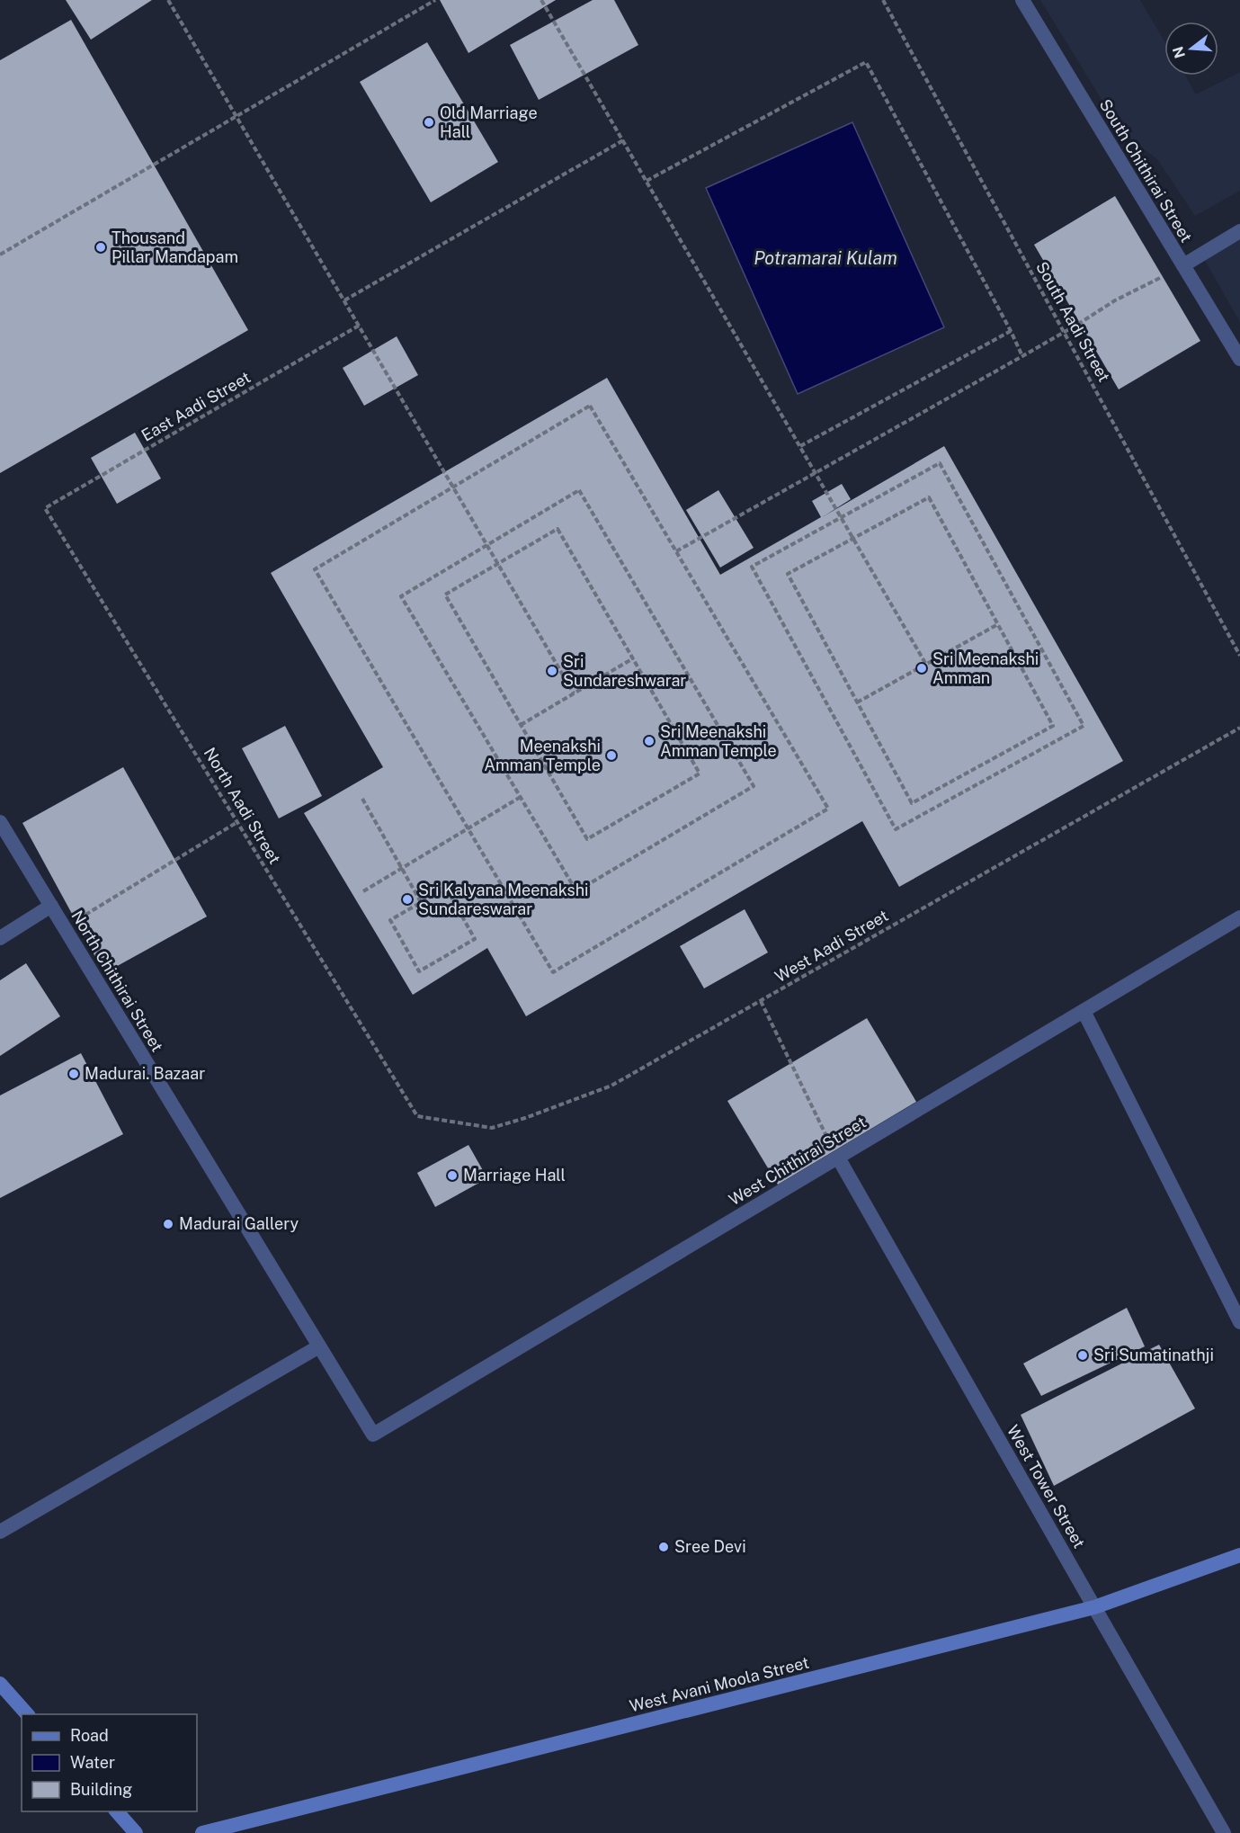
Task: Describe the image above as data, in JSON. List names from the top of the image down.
{
  "streets": {
    "main road": ["West Avani Moola Street"],
    "street": [
      "South Chithirai Street",
      "North Chithirai Street",
      "West Chithirai Street",
      "West Tower Street"
    ],
    "path": [
      "South Aadi Street",
      "East Aadi Street",
      "North Aadi Street",
      "West Aadi Street"
    ]
  },
  "crossings": [
    ["East Aadi Street", "North Aadi Street"],
    ["North Aadi Street", "West Aadi Street"],
    ["North Chithirai Street", "West Chithirai Street"],
    ["West Chithirai Street", "West Tower Street"],
    ["West Tower Street", "West Avani Moola Street"]
  ],
  "water": ["Potramarai Kulam"],
  "places": [
    "Old Marriage Hall",
    "Thousand Pillar Mandapam",
    "Sri Meenakshi Amman",
    "Sri Sundareshwarar",
    "Sri Meenakshi Amman Temple",
    "Meenakshi Amman Temple",
    "Sri Kalyana Meenakshi Sundareswarar",
    "Madurai. Bazaar",
    "Marriage Hall",
    "Madurai Gallery",
    "Sri Sumatinathji",
    "Sree Devi"
  ],
  "legend": ["Road", "Water", "Building"],
  "north": "left"
}
